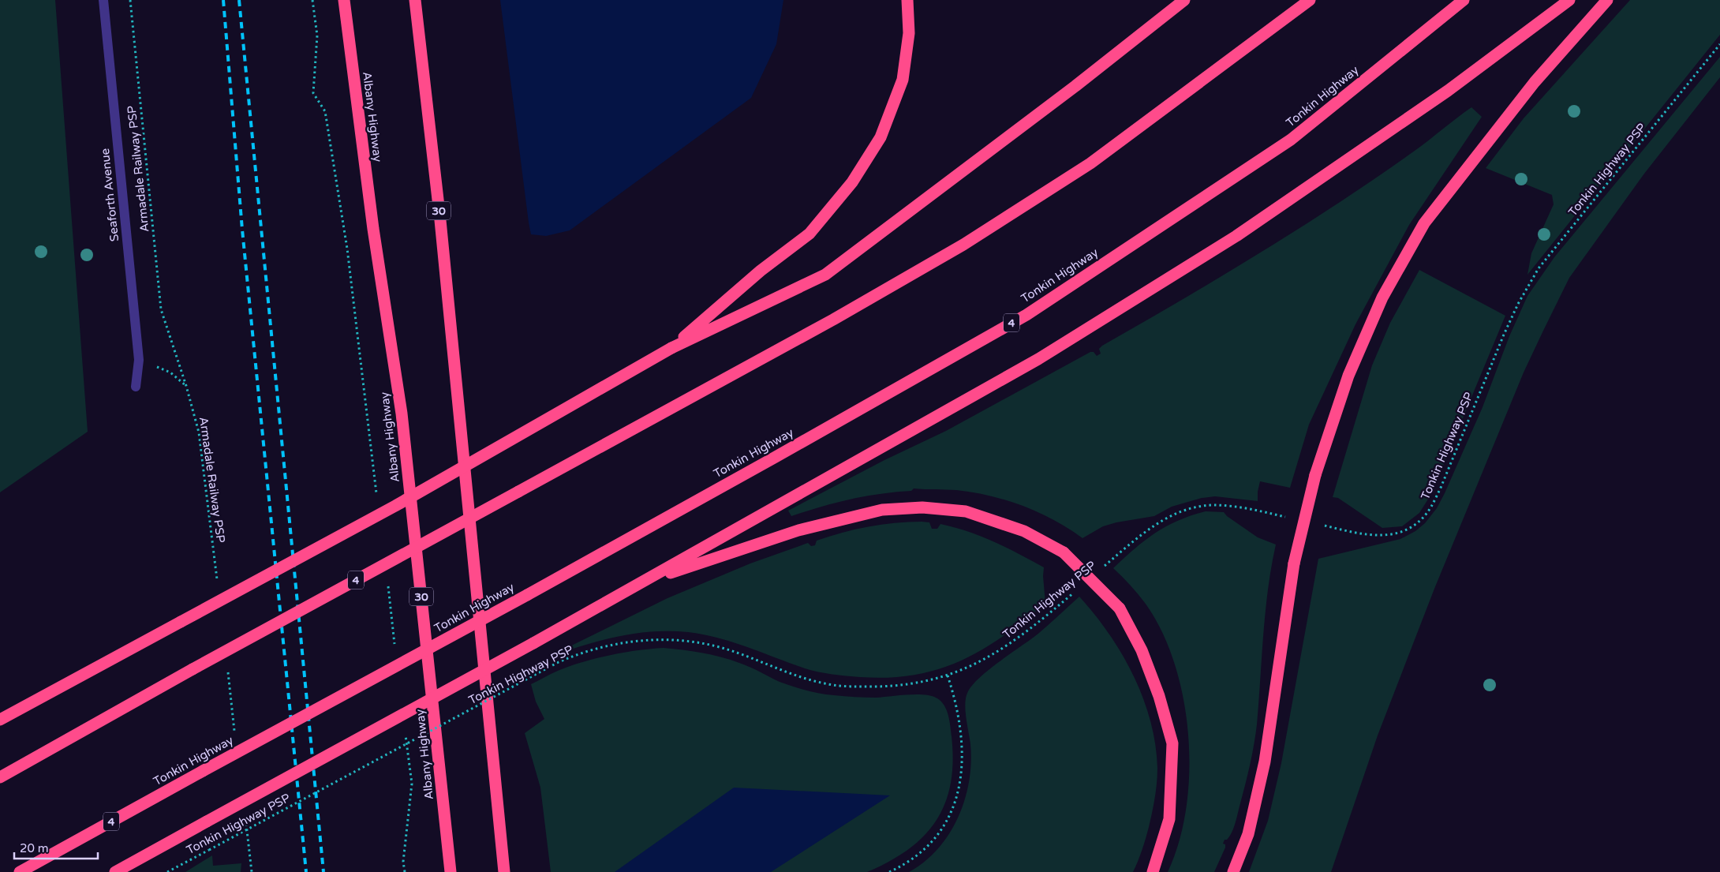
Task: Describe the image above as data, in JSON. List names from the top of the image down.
{
  "streets": {
    "highway": [
      "Tonkin Highway",
      "Albany Highway",
      "30",
      "4"
    ],
    "street": ["Seaforth Avenue"],
    "path": ["Armadale Railway PSP", "Tonkin Highway PSP"]
  },
  "scale_bar": "20 m"
}
